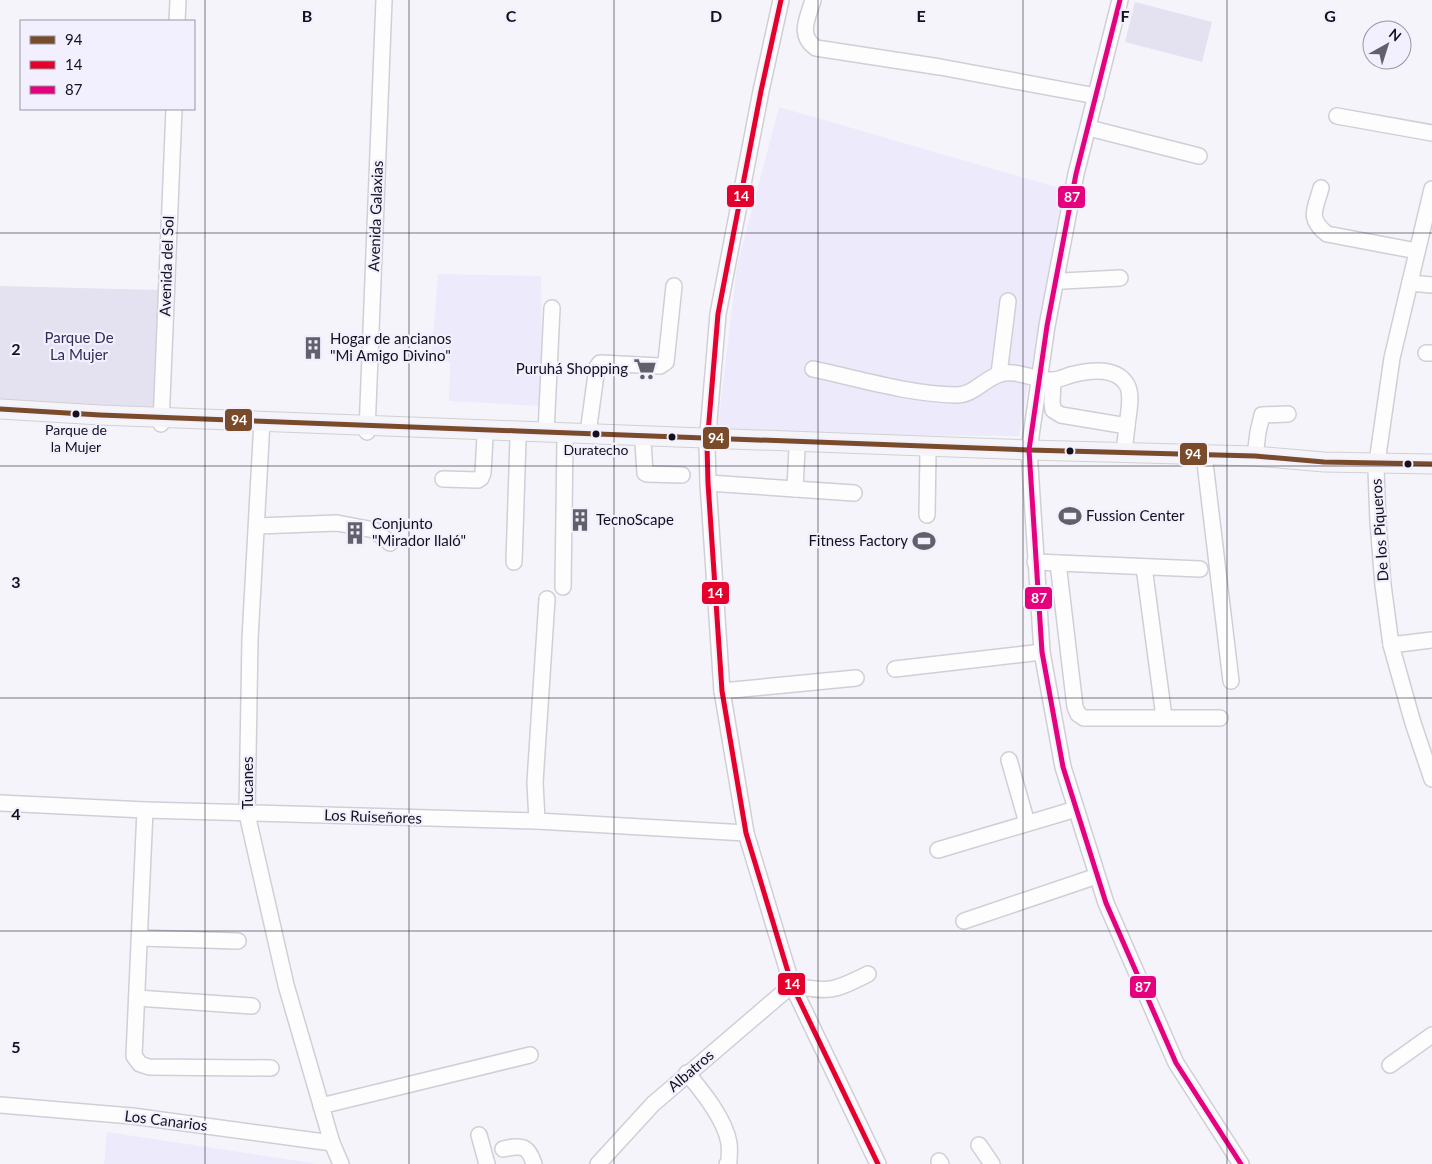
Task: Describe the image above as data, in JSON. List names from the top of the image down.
{
  "streets": {
    "street": [
      "Avenida Galaxias",
      "Avenida del Sol",
      "De los Piqueros",
      "Tucanes",
      "Los Ruiseñores",
      "Albatros",
      "Los Canarios"
    ]
  },
  "crossings": [
    ["Tucanes", "Los Ruiseñores"],
    ["Tucanes", "Los Canarios"]
  ],
  "parks": ["Parque De La Mujer"],
  "places": {
    "building": ["Hogar de ancianos \"Mi Amigo Divino\"", "TecnoScape", "Conjunto \"Mirador Ilaló\""],
    "supermarket": ["Puruhá Shopping"],
    "other": ["Parque de la Mujer", "Duratecho"],
    "sports": ["Fussion Center", "Fitness Factory"]
  },
  "lines": ["transit line 14", "transit line 87", "transit line 94"],
  "legend": ["94", "14", "87"],
  "north": "top right",
  "grid": {
    "columns": [
      "B",
      "C",
      "D",
      "E",
      "F",
      "G"
    ],
    "rows": [
      "2",
      "3",
      "4",
      "5"
    ]
  }
}
